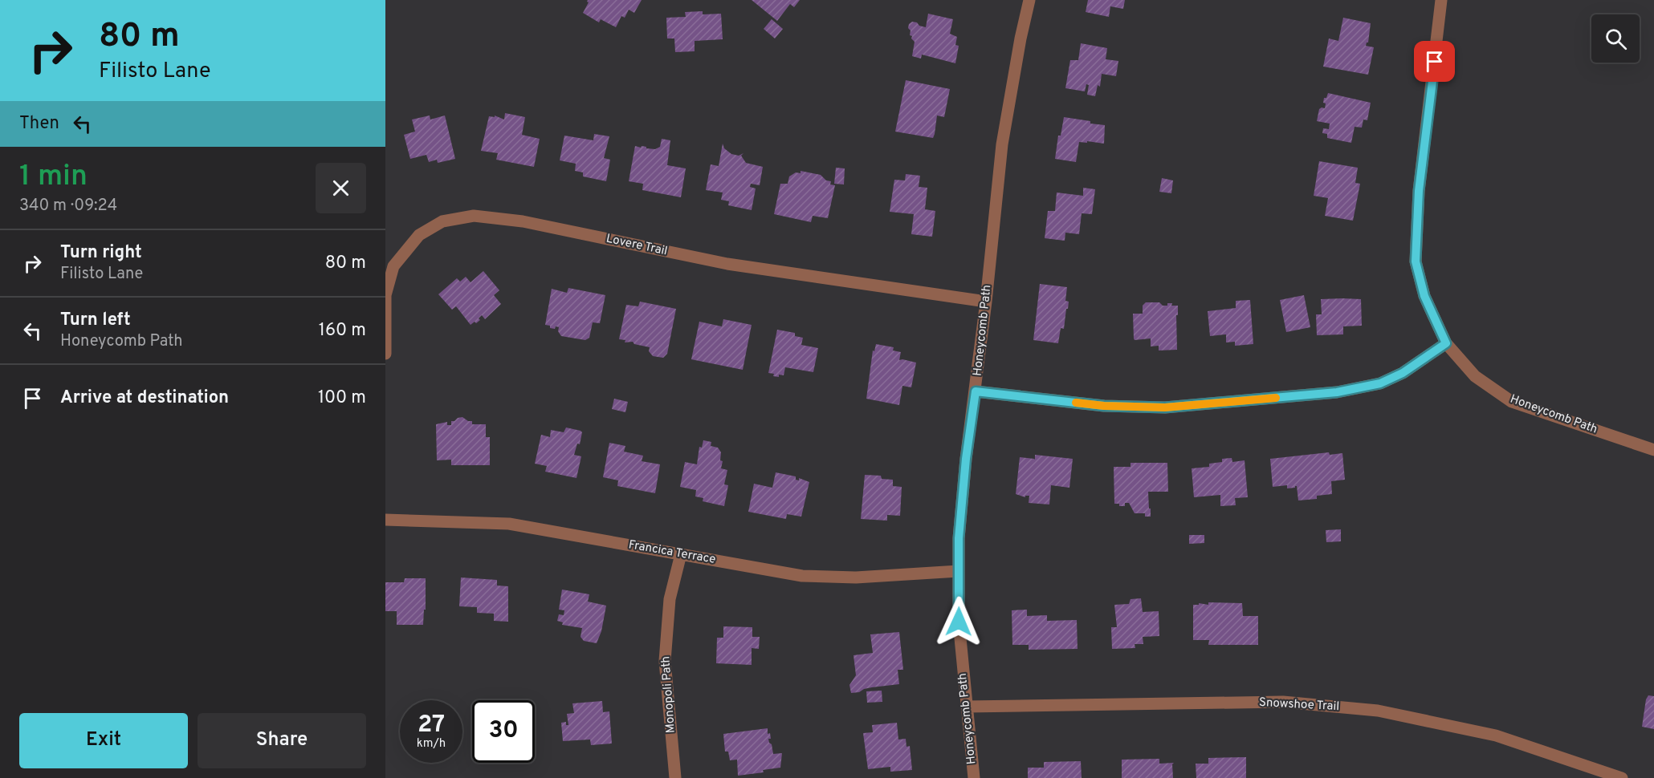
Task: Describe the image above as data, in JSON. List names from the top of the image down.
{
  "streets": {
    "street": [
      "Lovere Trail",
      "Honeycomb Path",
      "Francica Terrace",
      "Monopoli Path",
      "Snowshoe Trail"
    ]
  },
  "crossings": [
    ["Lovere Trail", "Honeycomb Path"],
    ["Honeycomb Path", "Francica Terrace"],
    ["Honeycomb Path", "Snowshoe Trail"],
    ["Francica Terrace", "Monopoli Path"]
  ],
  "page": {
    "turn": ["80 m", "Filisto Lane"],
    "then": "Then",
    "heading": ["1 min", "340 m · 09:24"],
    "list": [
      {
        "name": "Turn right",
        "note": "Filisto Lane",
        "value": "80 m"
      },
      {
        "name": "Turn left",
        "note": "Honeycomb Path",
        "value": "160 m"
      },
      {
        "name": "Arrive at destination",
        "value": "100 m"
      }
    ],
    "speed": "27 km/h",
    "limit": "30",
    "buttons": ["Exit", "Share"]
  }
}
